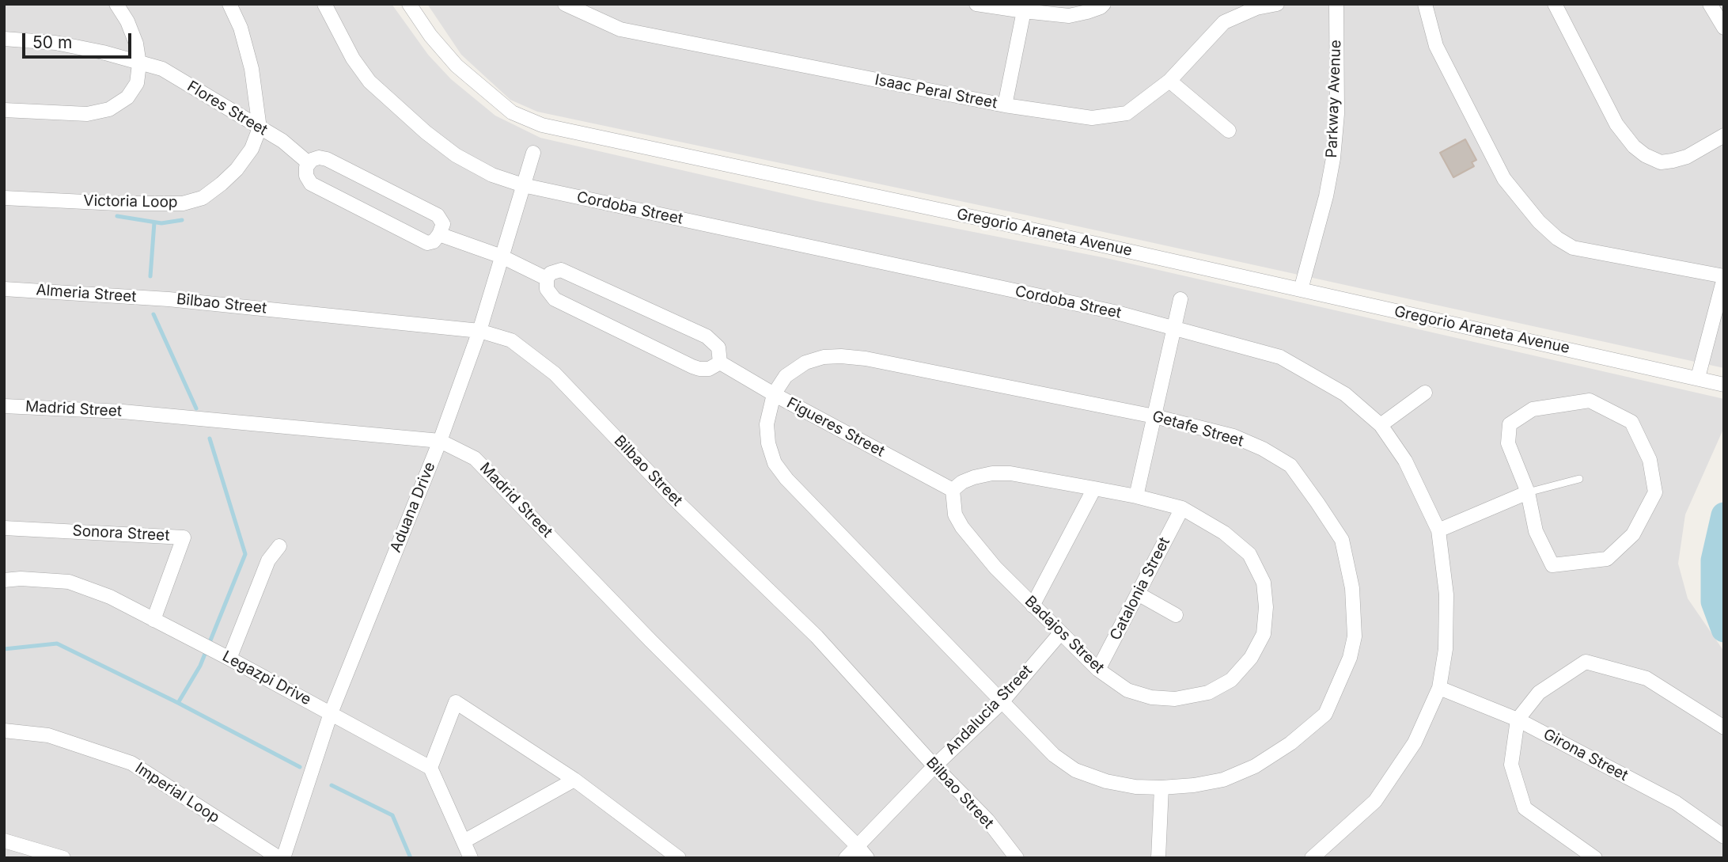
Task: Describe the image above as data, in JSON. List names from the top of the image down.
{
  "streets": {
    "street": [
      "Isaac Peral Street",
      "Parkway Avenue",
      "Flores Street",
      "Victoria Loop",
      "Cordoba Street",
      "Gregorio Araneta Avenue",
      "Almeria Street",
      "Bilbao Street",
      "Madrid Street",
      "Figueres Street",
      "Getafe Street",
      "Aduana Drive",
      "Sonora Street",
      "Catalonia Street",
      "Badajos Street",
      "Legazpi Drive",
      "Andalucia Street",
      "Girona Street",
      "Imperial Loop"
    ]
  },
  "crossings": [
    ["Parkway Avenue", "Gregorio Araneta Avenue"],
    ["Flores Street", "Victoria Loop"],
    ["Cordoba Street", "Aduana Drive"],
    ["Cordoba Street", "Girona Street"],
    ["Almeria Street", "Bilbao Street"],
    ["Bilbao Street", "Aduana Drive"],
    ["Bilbao Street", "Andalucia Street"],
    ["Madrid Street", "Aduana Drive"],
    ["Madrid Street", "Andalucia Street"],
    ["Figueres Street", "Getafe Street"],
    ["Figueres Street", "Badajos Street"],
    ["Getafe Street", "Andalucia Street"],
    ["Aduana Drive", "Legazpi Drive"],
    ["Aduana Drive", "Imperial Loop"],
    ["Sonora Street", "Legazpi Drive"],
    ["Catalonia Street", "Badajos Street"],
    ["Badajos Street", "Andalucia Street"]
  ],
  "scale_bar": "50 m"
}
